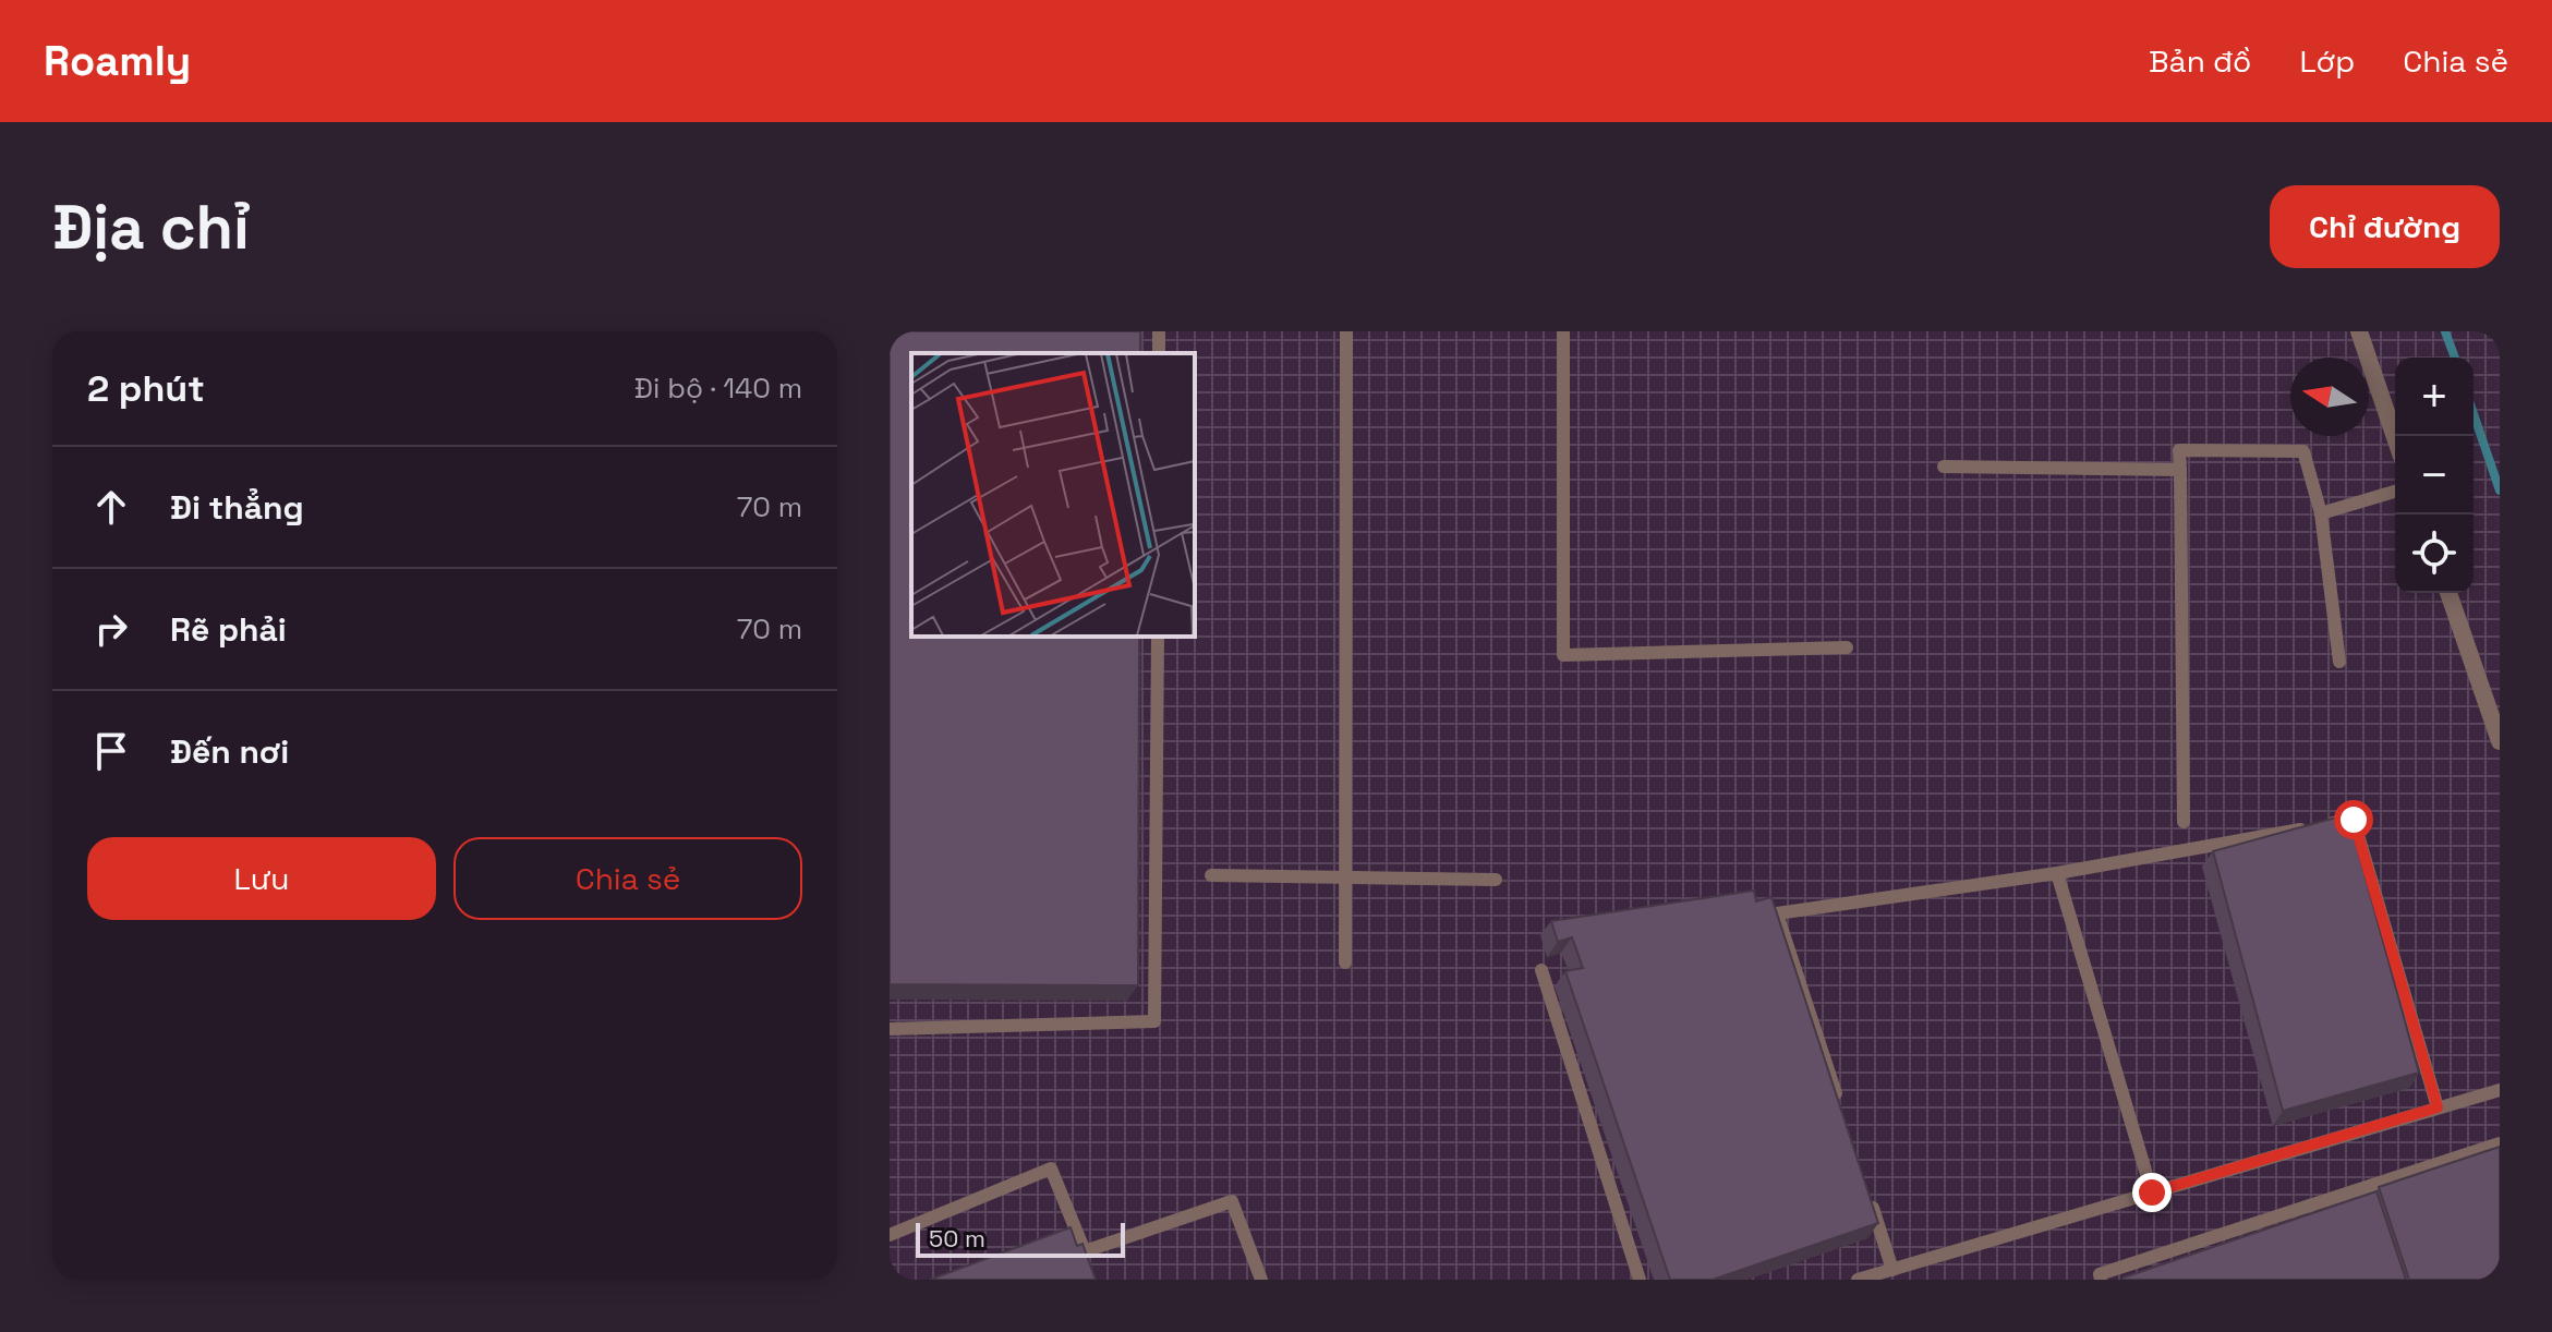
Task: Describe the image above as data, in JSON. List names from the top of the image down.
{
  "scale_bar": "50 m",
  "north": "left",
  "page": {
    "header": "Roamly",
    "nav": ["Bản đồ", "Lớp", "Chia sẻ"],
    "buttons": [
      "Chỉ đường",
      ["Lưu", "Chia sẻ"]
    ],
    "title": "Địa chỉ",
    "heading": ["2 phút", "Đi bộ · 140 m"],
    "map_buttons": ["+", "−"],
    "list": [
      ["Đi thẳng", "70 m"],
      ["Rẽ phải", "70 m"],
      "Đến nơi"
    ],
    "scale": "50 m"
  }
}
